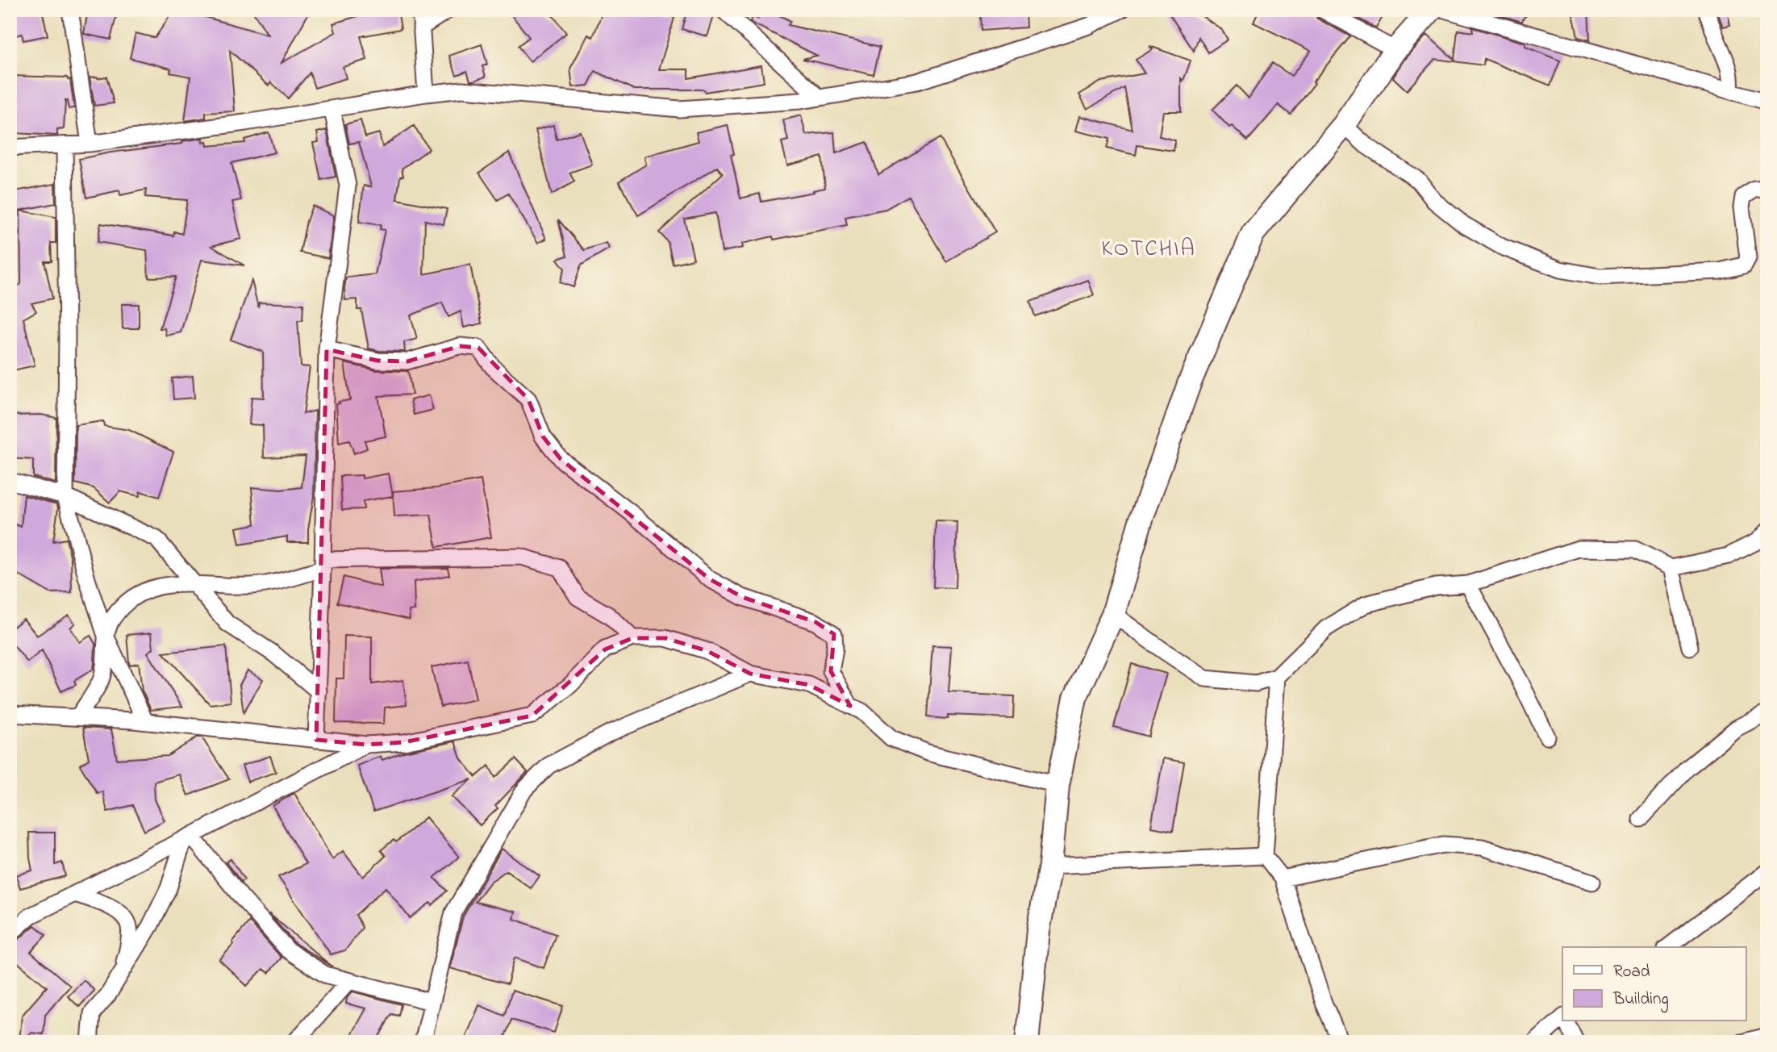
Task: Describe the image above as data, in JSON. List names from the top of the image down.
{
  "districts": ["KOTCHIA"],
  "legend": ["Road", "Building"]
}
